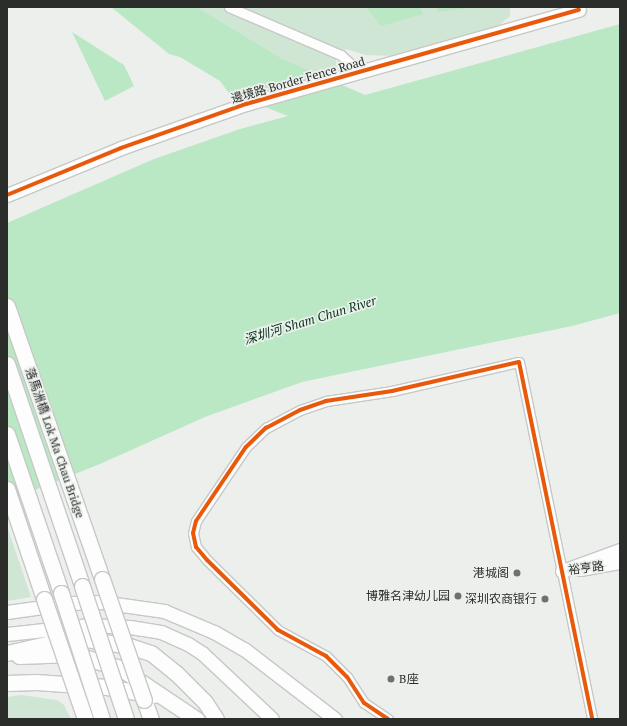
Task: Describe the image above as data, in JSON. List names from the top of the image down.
{
  "streets": {
    "main road": ["落馬洲橋 Lok Ma Chau Bridge"],
    "street": ["邊境路 Border Fence Road", "裕亨路"]
  },
  "water": ["深圳河 Sham Chun River"],
  "places": [
    "港城阁",
    "博雅名津幼儿园",
    "深圳农商银行",
    "B座"
  ]
}
